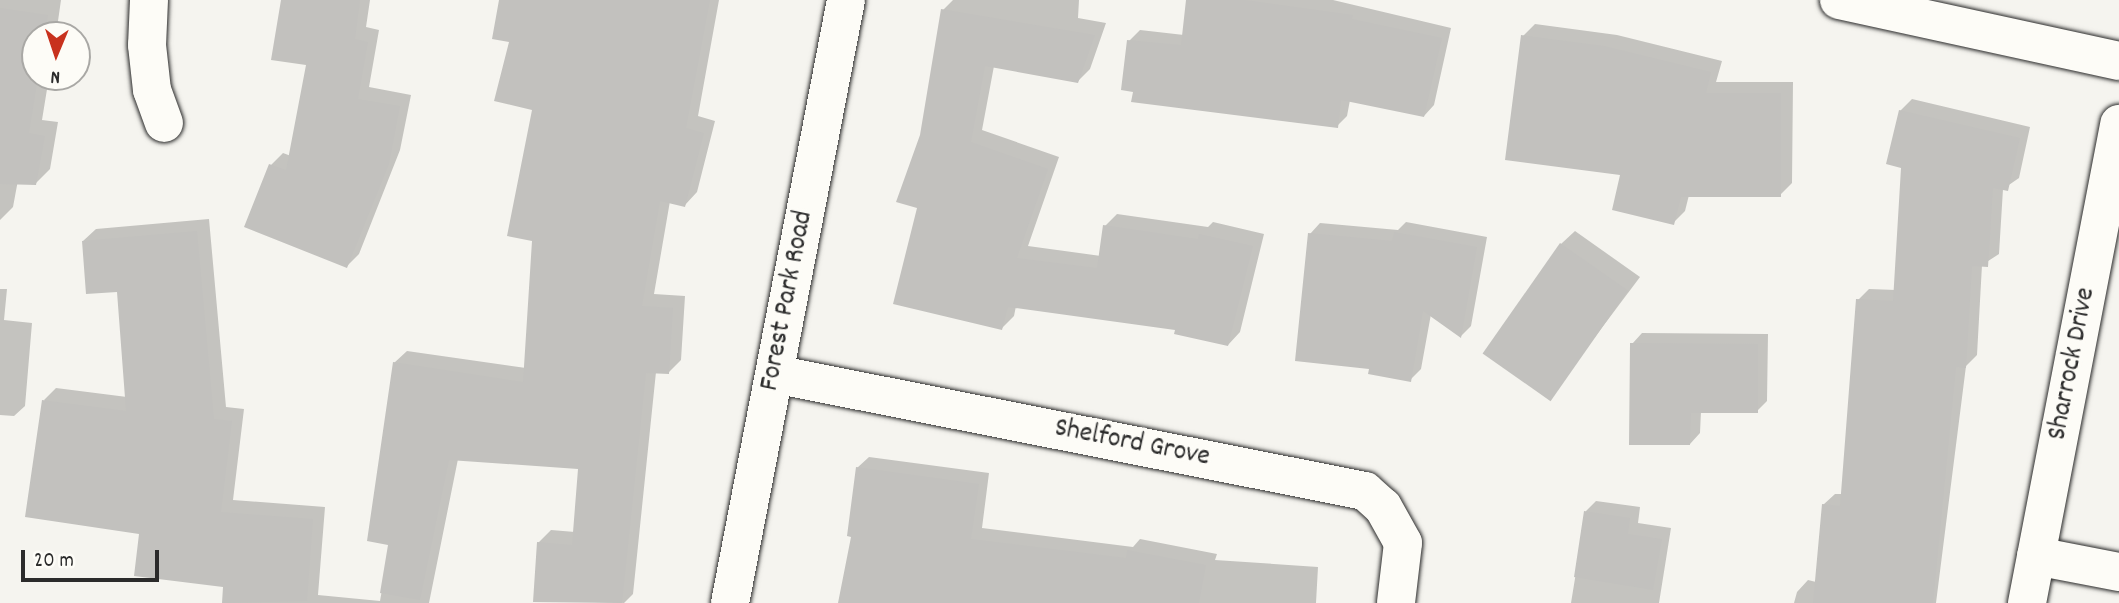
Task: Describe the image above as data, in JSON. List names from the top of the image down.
{
  "streets": {
    "street": ["Forest Park Road", "Sharrock Drive", "Shelford Grove"]
  },
  "crossings": [
    ["Forest Park Road", "Shelford Grove"]
  ],
  "scale_bar": "20 m",
  "north": "bottom"
}
